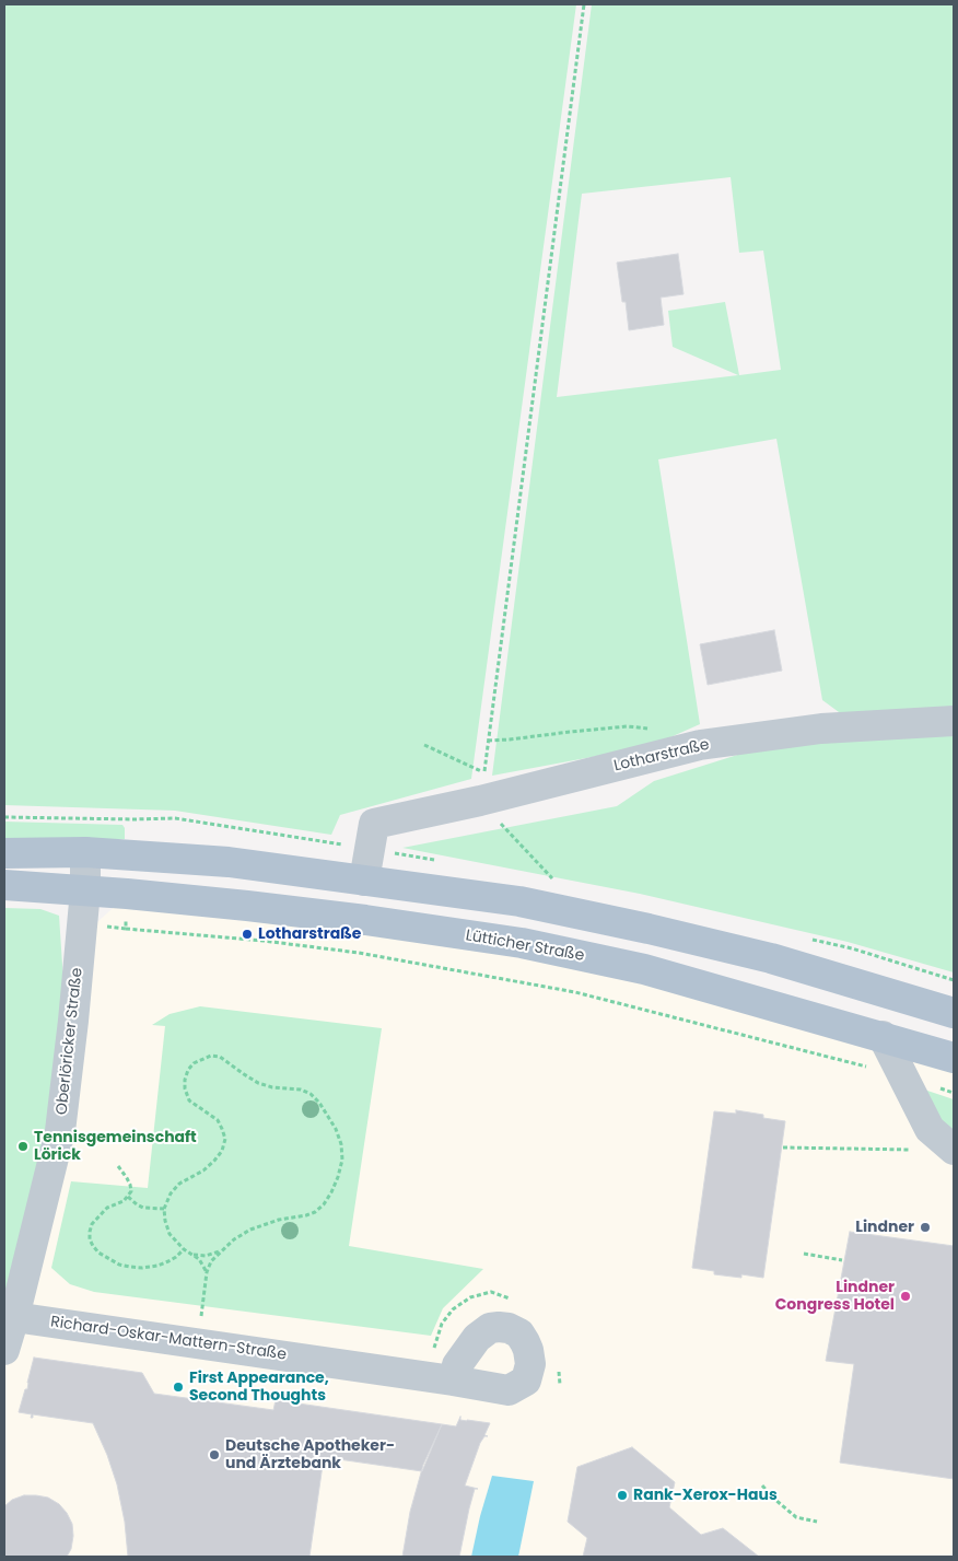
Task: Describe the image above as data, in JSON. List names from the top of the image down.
{
  "streets": {
    "main road": ["Lütticher Straße"],
    "street": ["Lotharstraße", "Oberlöricker Straße", "Richard-Oskar-Mattern-Straße"]
  },
  "crossings": [
    ["Lütticher Straße", "Oberlöricker Straße"],
    ["Oberlöricker Straße", "Richard-Oskar-Mattern-Straße"]
  ],
  "places": [
    "Lotharstraße",
    "Tennisgemeinschaft Lörick",
    "Lindner",
    "Lindner Congress Hotel",
    "First Appearance, Second Thoughts",
    "Deutsche Apotheker- und Ärztebank",
    "Rank-Xerox-Haus"
  ]
}
